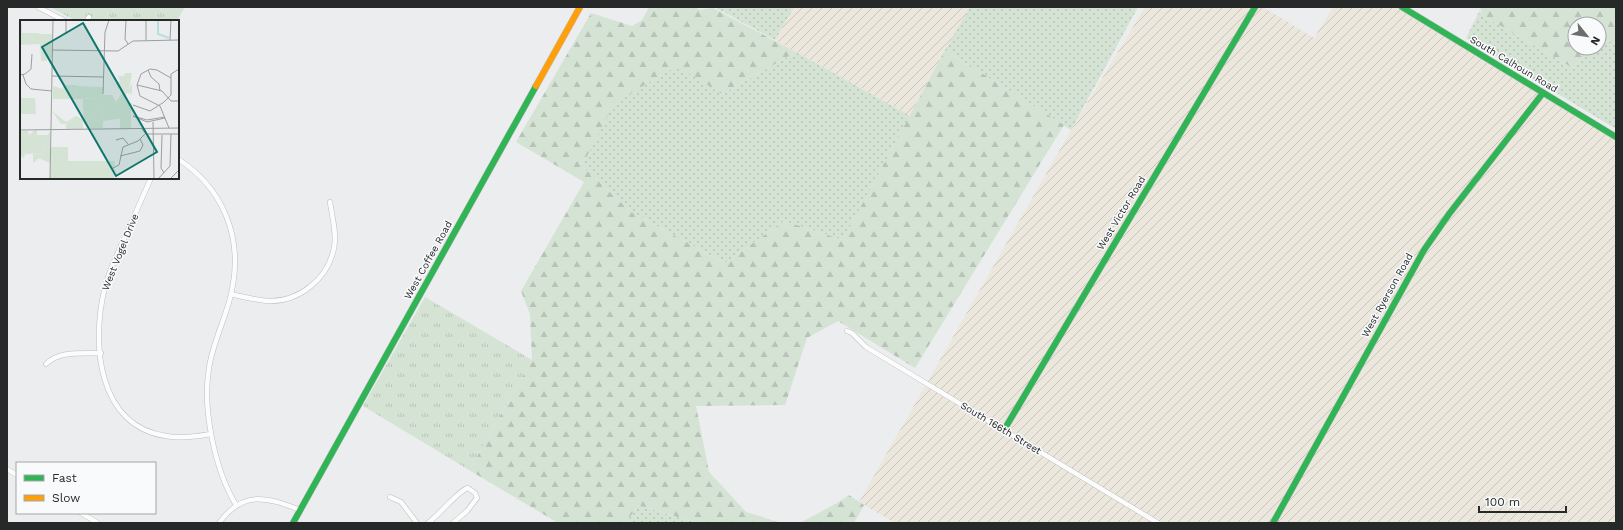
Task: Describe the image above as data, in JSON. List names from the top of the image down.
{
  "streets": {
    "street": [
      "South Calhoun Road",
      "West Victor Road",
      "West Vogel Drive",
      "West Coffee Road",
      "West Ryerson Road",
      "South 166th Street"
    ]
  },
  "crossings": [
    ["South Calhoun Road", "West Ryerson Road"],
    ["West Victor Road", "South 166th Street"]
  ],
  "legend": ["Fast", "Slow"],
  "scale_bar": "100 m",
  "north": "bottom right"
}
